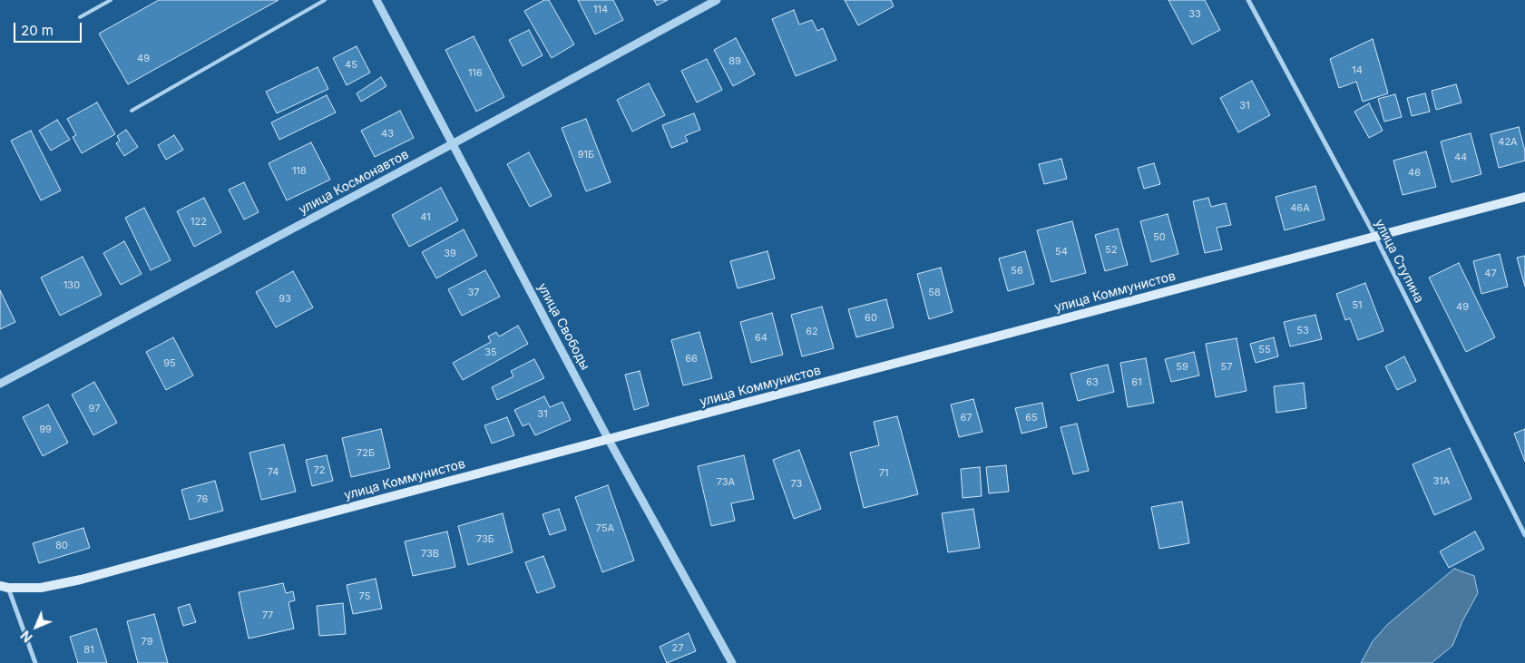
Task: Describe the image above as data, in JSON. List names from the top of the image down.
{
  "streets": {
    "main road": ["улица Коммунистов"],
    "street": ["улица Космонавтов", "улица Ступина", "улица Свободы"]
  },
  "crossings": [
    ["улица Космонавтов", "улица Свободы"],
    ["улица Ступина", "улица Коммунистов"],
    ["улица Коммунистов", "улица Свободы"]
  ],
  "house_numbers": [
    "114",
    "33",
    "49",
    "89",
    "45",
    "14",
    "116",
    "31",
    "43",
    "42А",
    "91Б",
    "44",
    "118",
    "46",
    "46А",
    "41",
    "122",
    "50",
    "52",
    "54",
    "39",
    "56",
    "47",
    "130",
    "37",
    "58",
    "93",
    "51",
    "49",
    "60",
    "53",
    "62",
    "64",
    "55",
    "35",
    "66",
    "95",
    "59",
    "57",
    "63",
    "61",
    "97",
    "31",
    "67",
    "65",
    "99",
    "72Б",
    "72",
    "74",
    "71",
    "31А",
    "73А",
    "73",
    "76",
    "75А",
    "73Б",
    "80",
    "73В",
    "75",
    "77",
    "79",
    "27",
    "81"
  ],
  "scale_bar": "20 m",
  "north": "bottom left"
}
